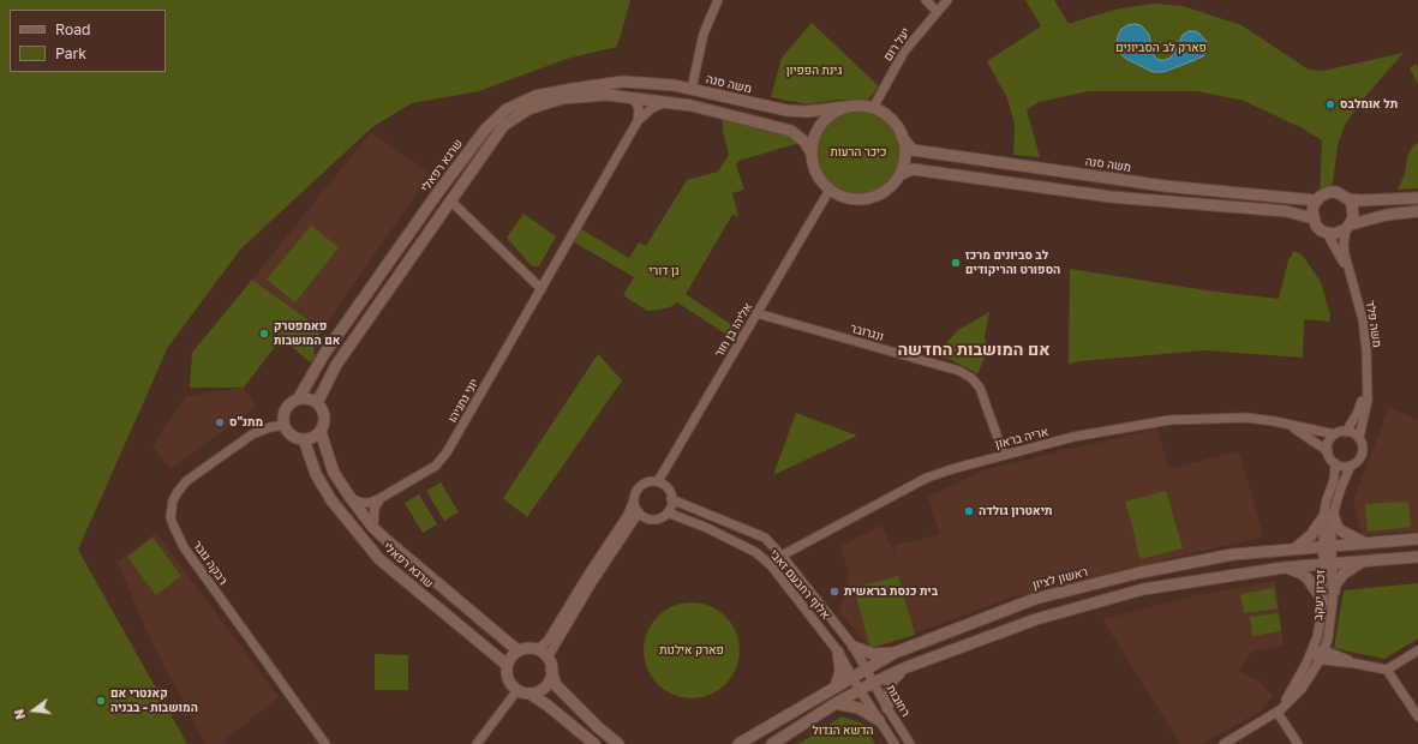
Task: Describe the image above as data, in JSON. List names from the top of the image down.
{
  "streets": {
    "street": [
      "יעל רום",
      "משה סנה",
      "שרגא רפאלי",
      "משה פלד",
      "אליהו בן חור",
      "ונגרובר",
      "יוני נתניהו",
      "אריה בראון",
      "רבקה גובר",
      "ראשון לציון",
      "אלוף רחבעם זאבי",
      "זכרון יעקב",
      "רחובות"
    ]
  },
  "crossings": [
    ["יעל רום", "משה סנה"],
    ["יעל רום", "אליהו בן חור"],
    ["משה סנה", "שרגא רפאלי"],
    ["משה סנה", "משה פלד"],
    ["משה סנה", "אליהו בן חור"],
    ["שרגא רפאלי", "יוני נתניהו"],
    ["שרגא רפאלי", "רבקה גובר"],
    ["משה פלד", "אריה בראון"],
    ["משה פלד", "זכרון יעקב"],
    ["אליהו בן חור", "ונגרובר"],
    ["אליהו בן חור", "אלוף רחבעם זאבי"],
    ["ונגרובר", "אריה בראון"],
    ["אריה בראון", "אלוף רחבעם זאבי"],
    ["אריה בראון", "זכרון יעקב"],
    ["ראשון לציון", "אלוף רחבעם זאבי"],
    ["ראשון לציון", "זכרון יעקב"],
    ["ראשון לציון", "רחובות"],
    ["אלוף רחבעם זאבי", "רחובות"]
  ],
  "districts": ["אם המושבות החדשה"],
  "parks": [
    "פארק לב הסביונים",
    "גינת הפפיון",
    "כיכר הרעות",
    "גן דורי",
    "פארק אילנות",
    "הדשא הגדול"
  ],
  "places": [
    "תל אומלבס",
    "לב סביונים מרכז הספורט והריקודים",
    "פאמפטרק אם המושבות",
    "מתנ\"ס",
    "תיאטרון גולדה",
    "בית כנסת בראשית",
    "קאנטרי אם המושבות - בבניה"
  ],
  "legend": ["Road", "Park"],
  "north": "left"
}
